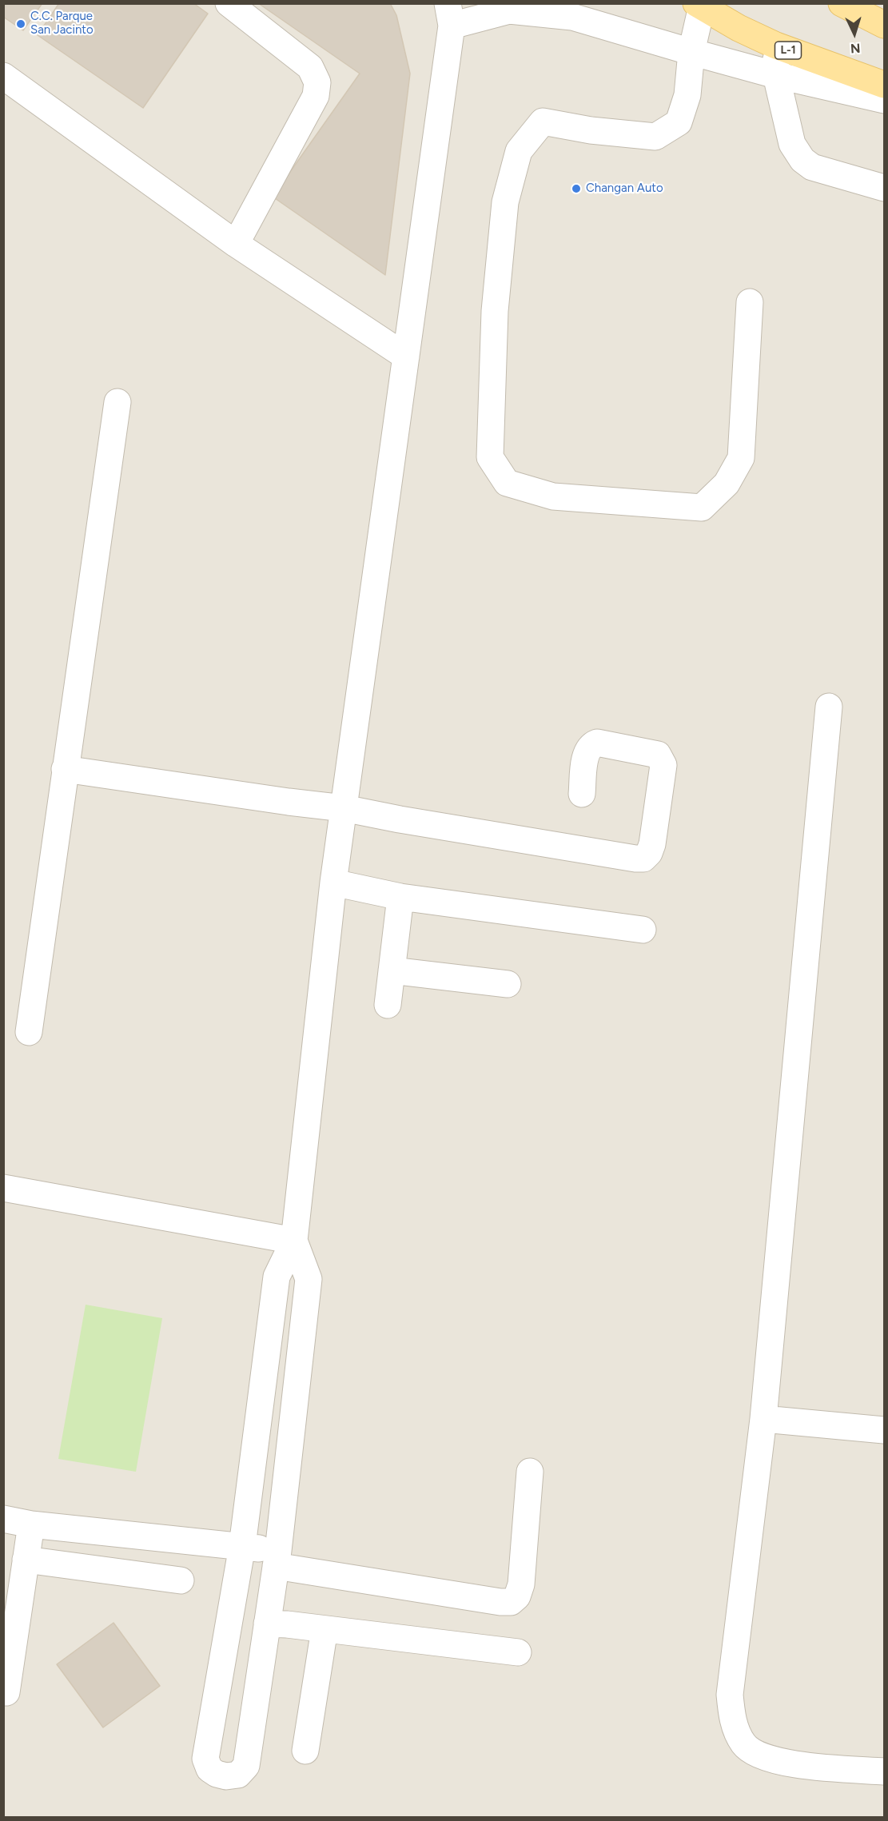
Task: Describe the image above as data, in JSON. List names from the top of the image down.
{
  "streets": {
    "main road": ["L-1"]
  },
  "places": ["C.C. Parque San Jacinto", "Changan Auto"],
  "north": "bottom"
}
